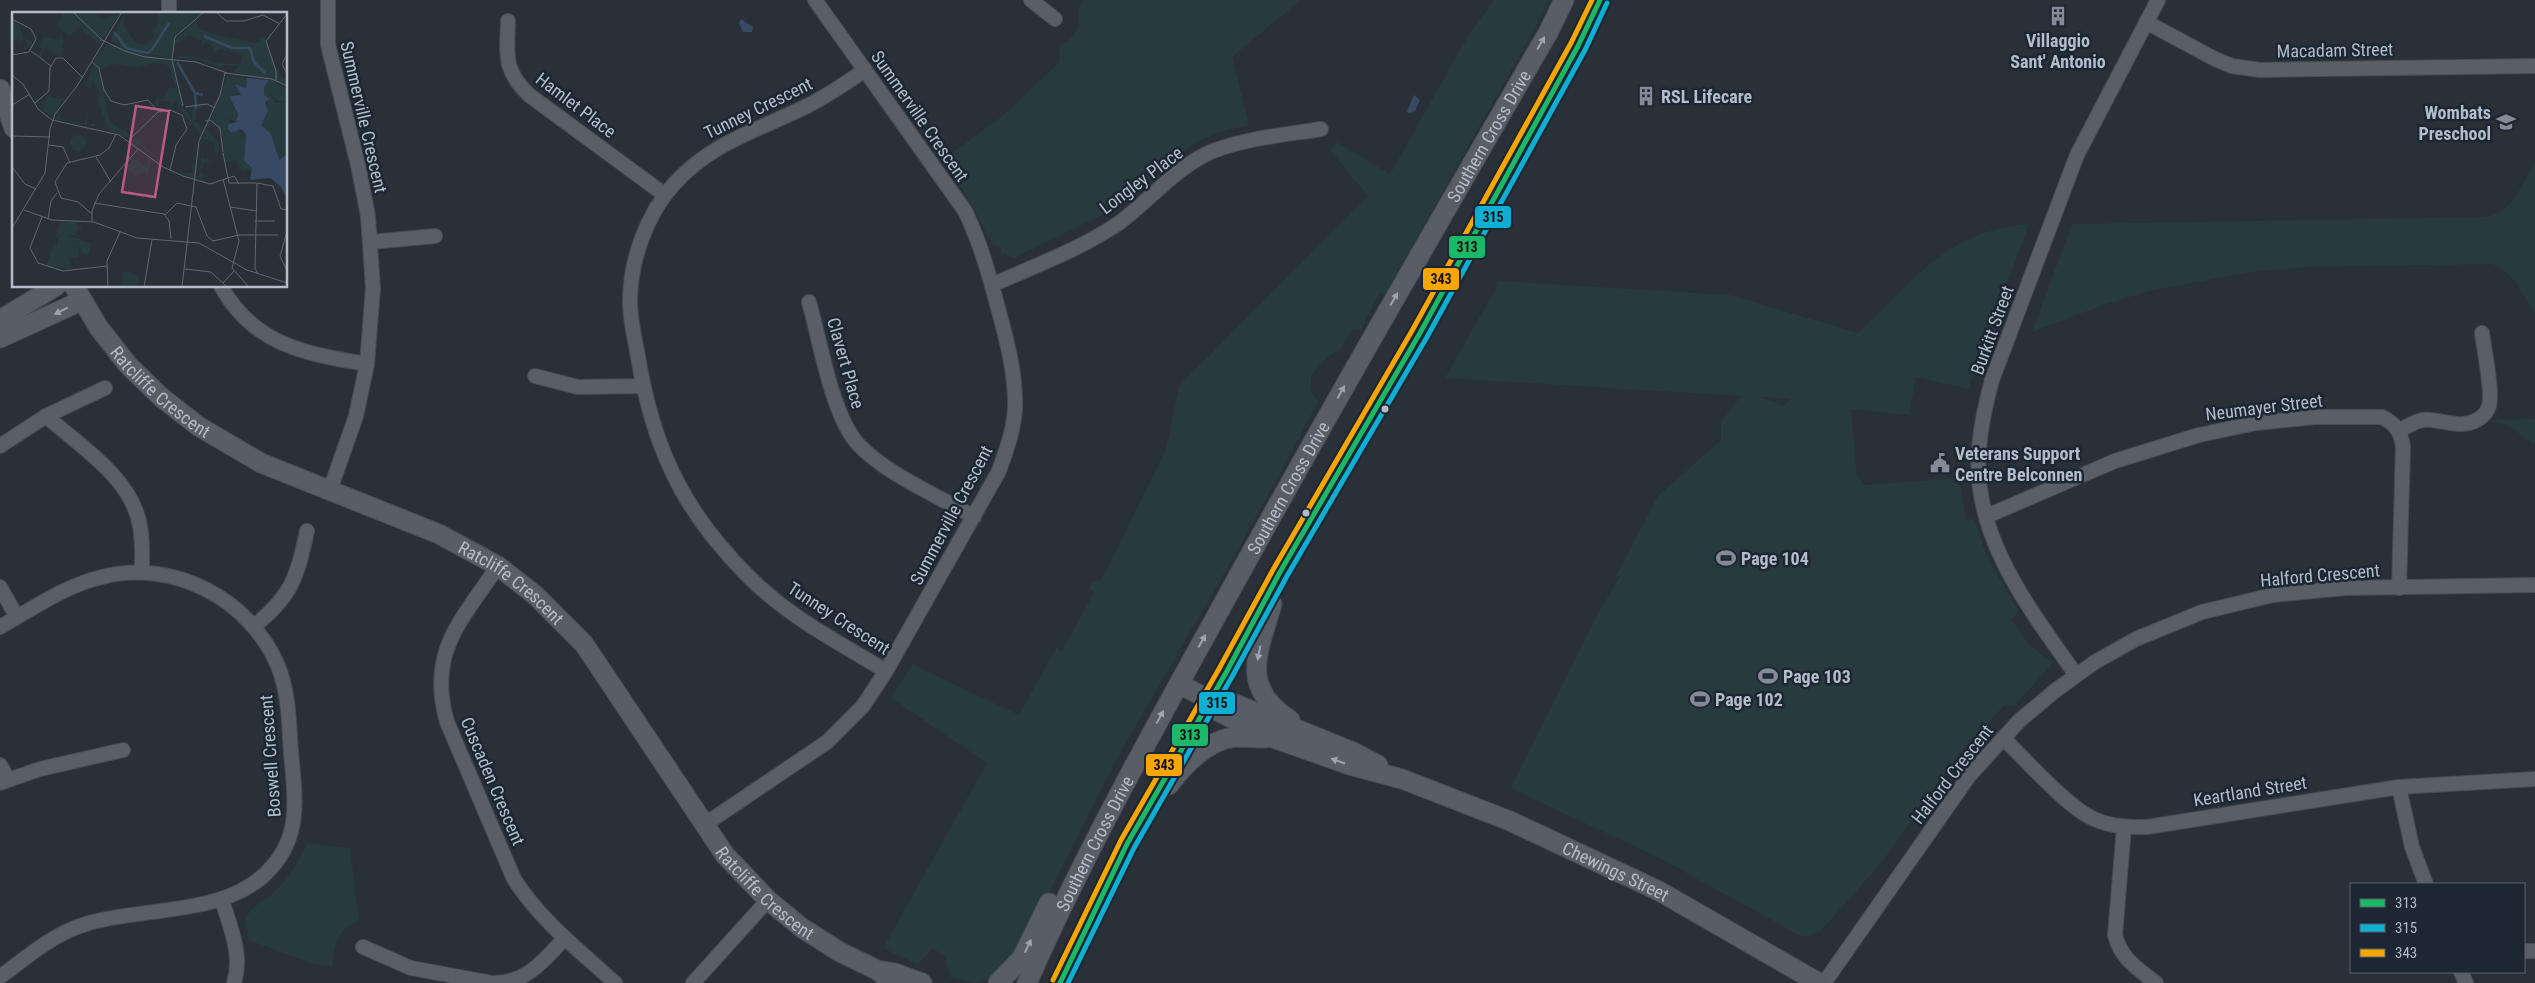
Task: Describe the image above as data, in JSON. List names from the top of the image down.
{
  "streets": {
    "main road": ["Southern Cross Drive", "Ratcliffe Crescent", "Chewings Street"],
    "street": [
      "Macadam Street",
      "Hamlet Place",
      "Tunney Crescent",
      "Summerville Crescent",
      "Longley Place",
      "Burkitt Street",
      "Clavert Place",
      "Neumayer Street",
      "Halford Crescent",
      "Boswell Crescent",
      "Cuscaden Crescent",
      "Keartland Street"
    ]
  },
  "crossings": [
    ["Macadam Street", "Burkitt Street"],
    ["Hamlet Place", "Tunney Crescent"],
    ["Tunney Crescent", "Summerville Crescent"],
    ["Summerville Crescent", "Longley Place"],
    ["Summerville Crescent", "Clavert Place"],
    ["Summerville Crescent", "Ratcliffe Crescent"],
    ["Southern Cross Drive", "Chewings Street"],
    ["Burkitt Street", "Neumayer Street"],
    ["Burkitt Street", "Halford Crescent"],
    ["Ratcliffe Crescent", "Cuscaden Crescent"],
    ["Halford Crescent", "Keartland Street"]
  ],
  "places": {
    "building": ["Villaggio Sant' Antonio", "RSL Lifecare"],
    "school or university": ["Wombats Preschool"],
    "public building": ["Veterans Support Centre Belconnen"],
    "sports": ["Page 104", "Page 103", "Page 102"]
  },
  "lines": ["transit line 313", "transit line 343", "transit line 315"],
  "legend": ["313", "315", "343"]
}
